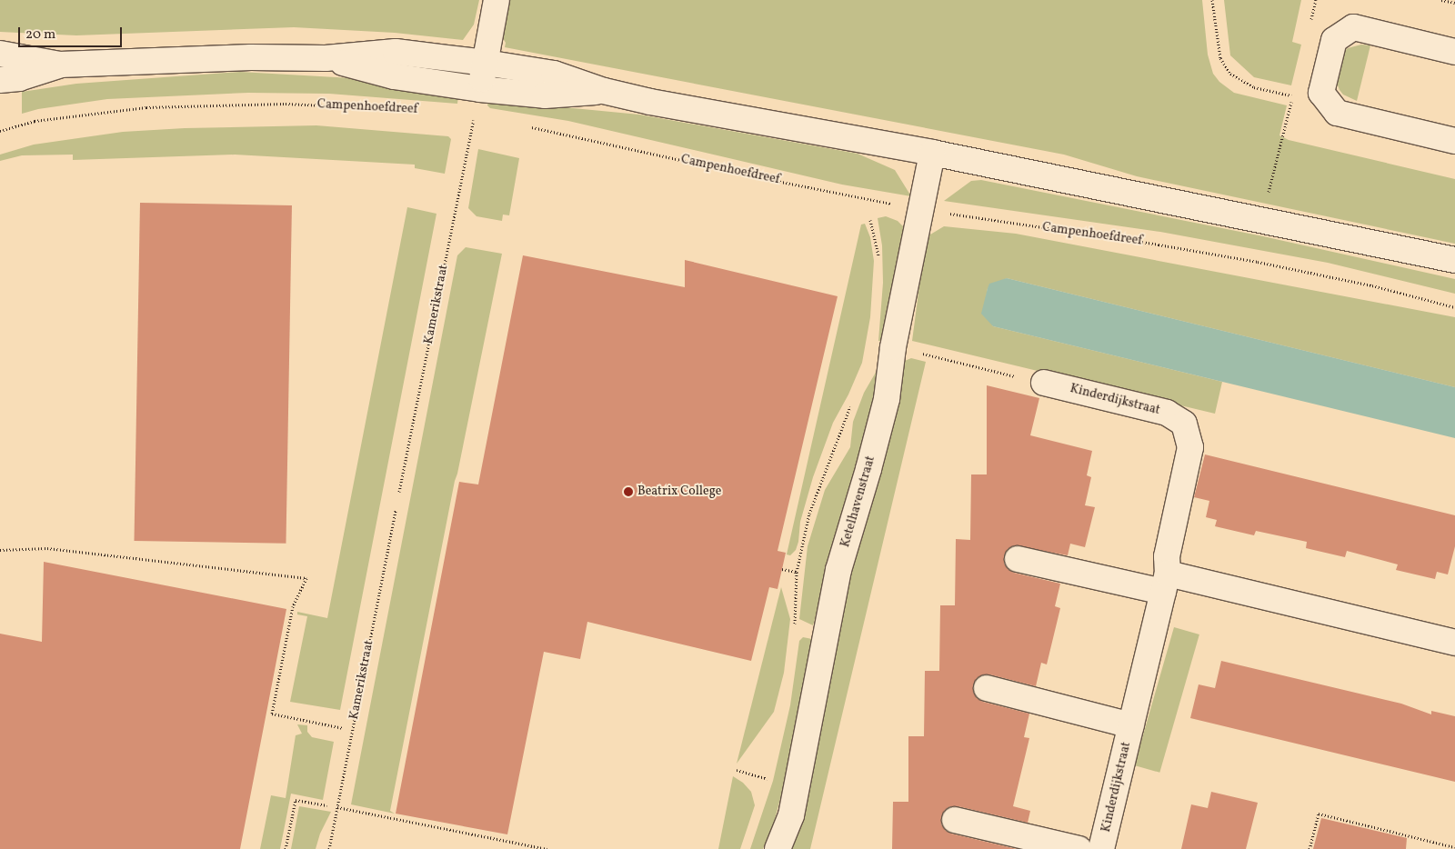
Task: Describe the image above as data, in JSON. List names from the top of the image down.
{
  "streets": {
    "street": ["Kinderdijkstraat", "Ketelhavenstraat"],
    "path": ["Campenhoefdreef", "Kamerikstraat"]
  },
  "crossings": [
    ["Campenhoefdreef", "Ketelhavenstraat"]
  ],
  "places": ["Beatrix College"],
  "scale_bar": "20 m"
}
